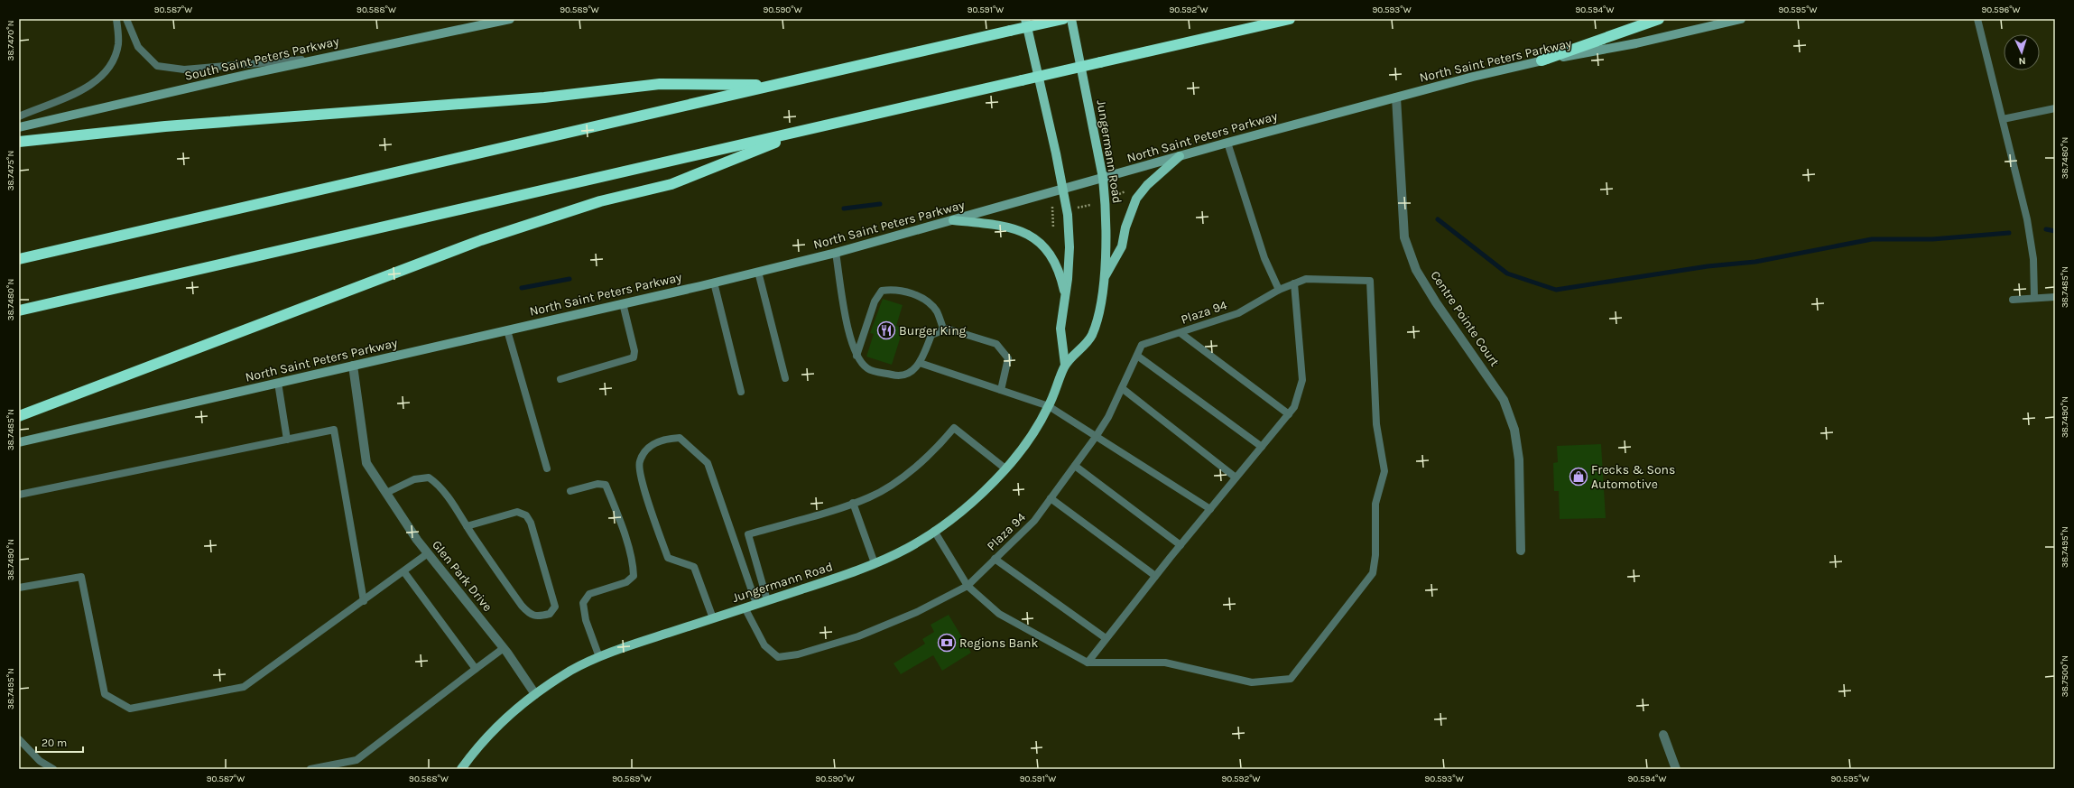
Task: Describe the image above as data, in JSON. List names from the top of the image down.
{
  "streets": {
    "main road": ["South Saint Peters Parkway", "North Saint Peters Parkway", "Jungermann Road"],
    "street": ["Centre Pointe Court", "Glen Park Drive"],
    "lane": ["Plaza 94"]
  },
  "crossings": [
    ["North Saint Peters Parkway", "Jungermann Road"],
    ["North Saint Peters Parkway", "Centre Pointe Court"],
    ["North Saint Peters Parkway", "Glen Park Drive"],
    ["Jungermann Road", "Plaza 94"],
    ["Jungermann Road", "Glen Park Drive"]
  ],
  "places": {
    "restaurant": ["Burger King"],
    "shop": ["Frecks & Sons Automotive"],
    "bank": ["Regions Bank"]
  },
  "scale_bar": "20 m",
  "north": "bottom",
  "coordinates": [
    "90.587°W",
    "90.588°W",
    "90.589°W",
    "90.590°W",
    "90.591°W",
    "90.592°W",
    "90.593°W",
    "90.594°W",
    "90.595°W",
    "90.596°W",
    "38.7470°N",
    "38.7480°N",
    "38.7475°N",
    "38.7485°N",
    "38.7490°N",
    "38.7495°N",
    "38.7500°N"
  ]
}
